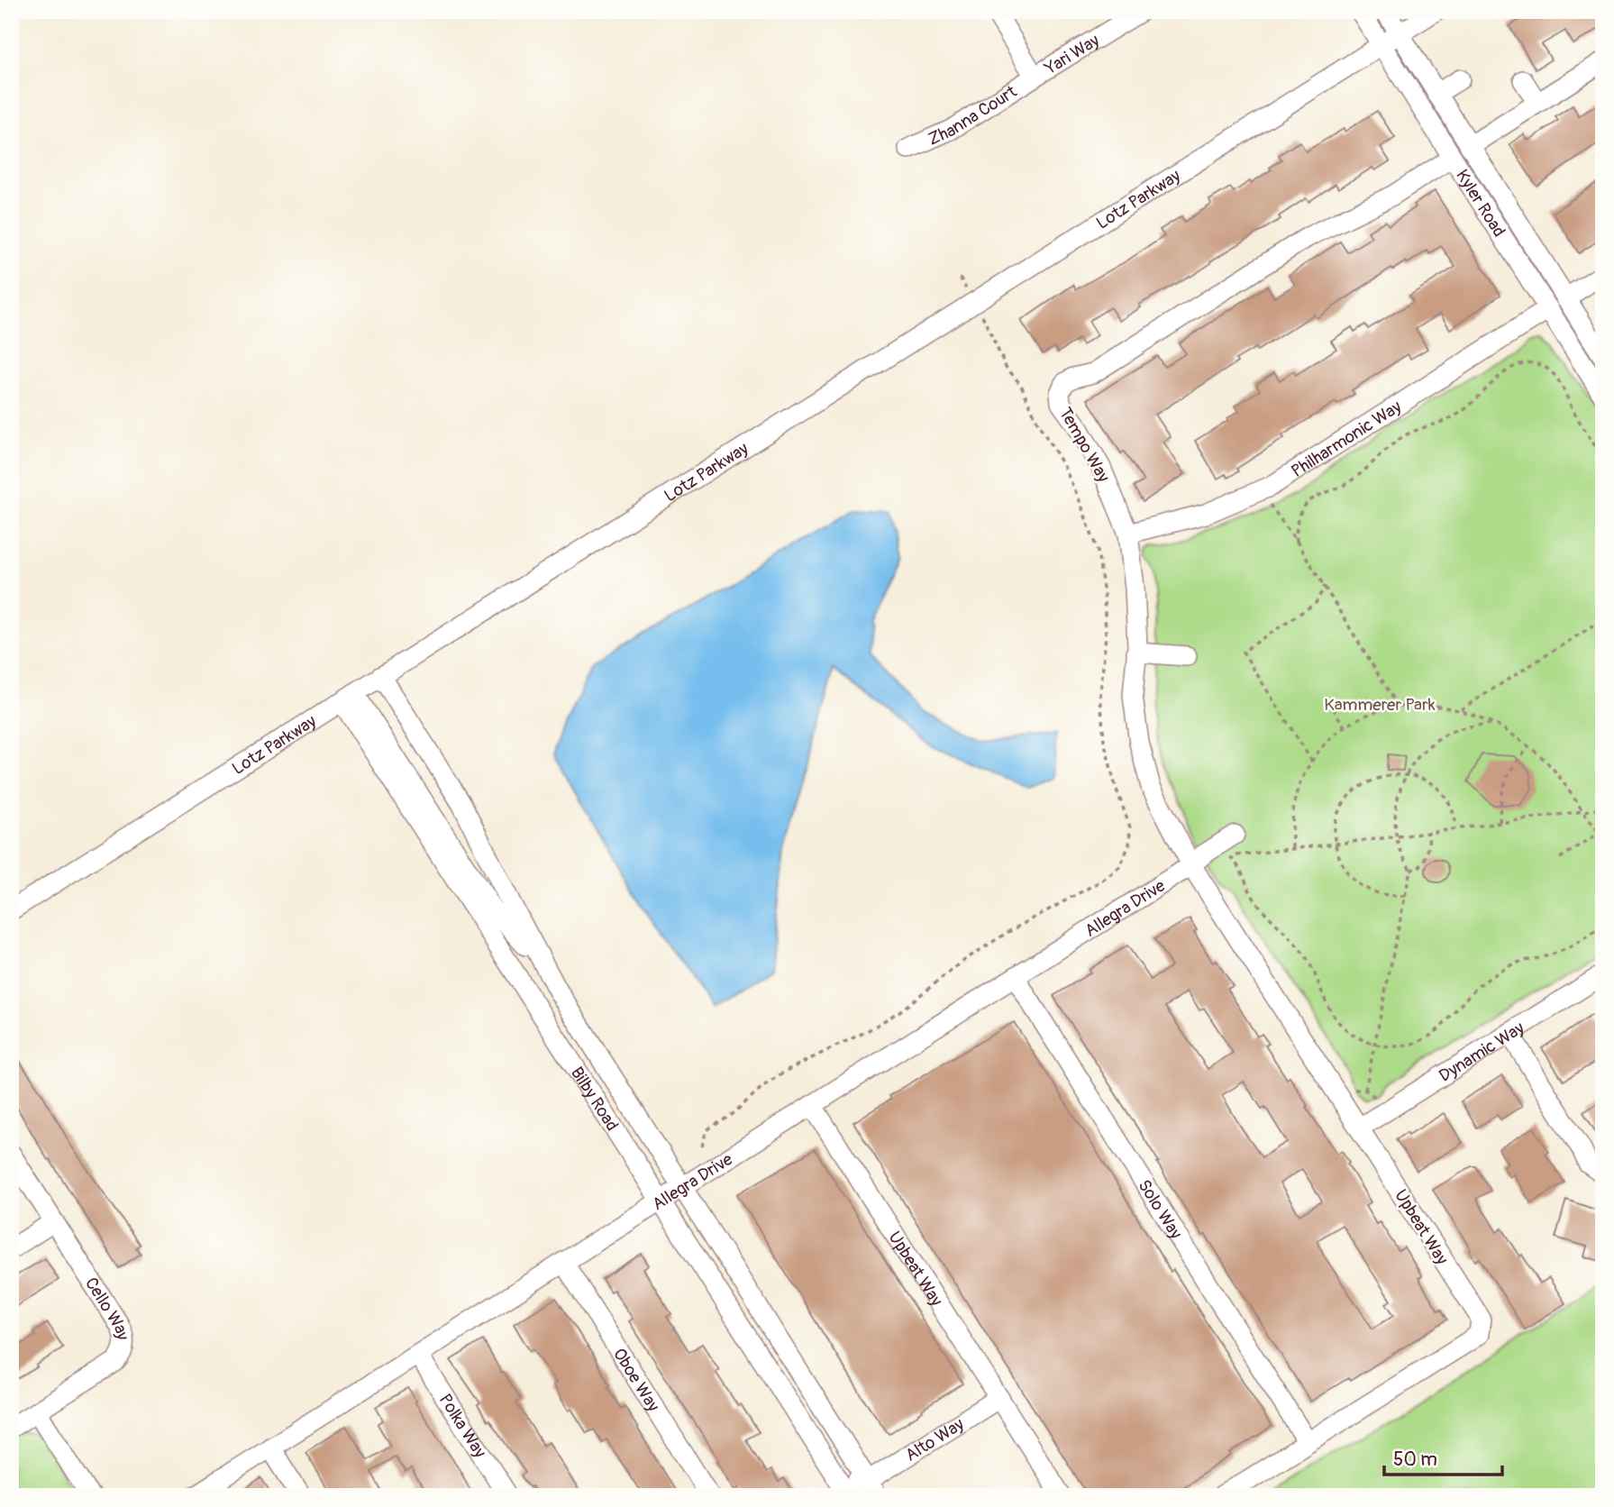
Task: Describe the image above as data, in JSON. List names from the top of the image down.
{
  "streets": {
    "street": [
      "Yari Way",
      "Zhanna Court",
      "Lotz Parkway",
      "Kyler Road",
      "Philharmonic Way",
      "Tempo Way",
      "Allegra Drive",
      "Dynamic Way",
      "Bilby Road",
      "Solo Way",
      "Upbeat Way",
      "Cello Way",
      "Oboe Way",
      "Polka Way",
      "Alto Way"
    ]
  },
  "crossings": [
    ["Yari Way", "Zhanna Court"],
    ["Lotz Parkway", "Kyler Road"],
    ["Lotz Parkway", "Bilby Road"],
    ["Kyler Road", "Philharmonic Way"],
    ["Kyler Road", "Tempo Way"],
    ["Philharmonic Way", "Tempo Way"],
    ["Tempo Way", "Allegra Drive"],
    ["Tempo Way", "Upbeat Way"],
    ["Allegra Drive", "Bilby Road"],
    ["Allegra Drive", "Solo Way"],
    ["Allegra Drive", "Upbeat Way"],
    ["Allegra Drive", "Oboe Way"],
    ["Allegra Drive", "Polka Way"],
    ["Dynamic Way", "Upbeat Way"],
    ["Bilby Road", "Alto Way"],
    ["Solo Way", "Upbeat Way"],
    ["Upbeat Way", "Alto Way"]
  ],
  "parks": ["Kammerer Park"],
  "scale_bar": "50 m"
}
